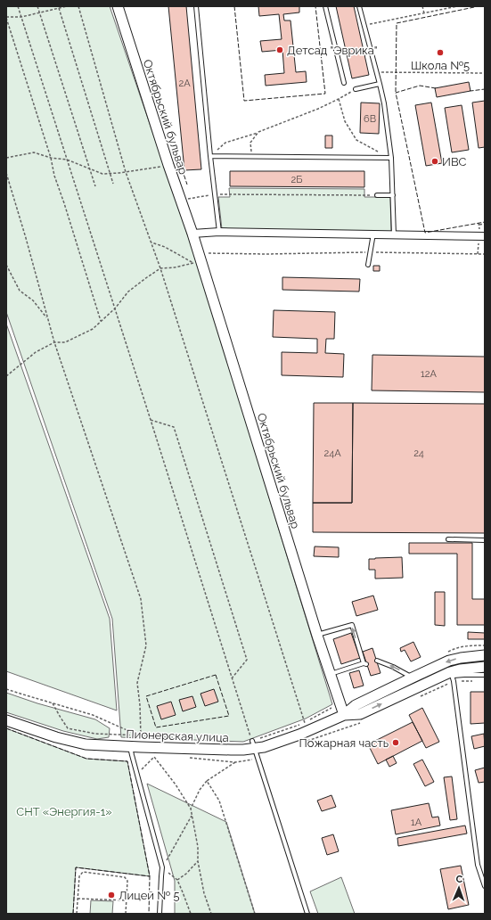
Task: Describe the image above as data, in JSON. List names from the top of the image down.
{
  "streets": {
    "street": ["Октябрьский бульвар", "Пионерская улица"]
  },
  "crossings": [
    ["Октябрьский бульвар", "Пионерская улица"]
  ],
  "parks": ["СНТ «Энергия-1»"],
  "places": [
    "Детсад \"Эврика\"",
    "Школа №5",
    "ИВС",
    "Пожарная часть",
    "Лицей № 5"
  ],
  "house_numbers": [
    "2А",
    "6В",
    "2Б",
    "12А",
    "24А",
    "24",
    "1А"
  ],
  "north": "top"
}
